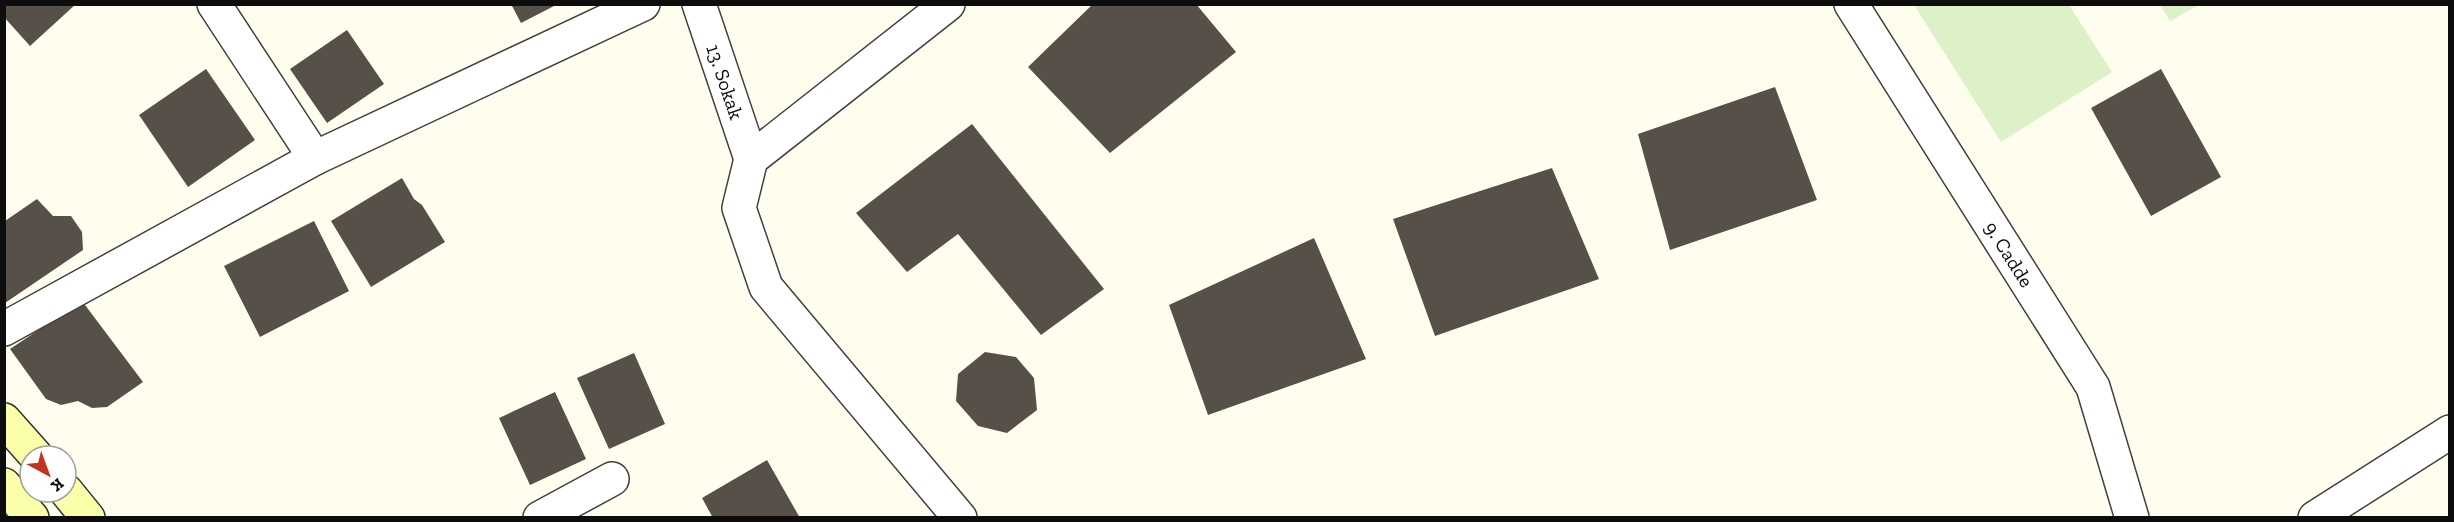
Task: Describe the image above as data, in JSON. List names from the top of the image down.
{
  "streets": {
    "street": ["13. Sokak", "9. Cadde"]
  },
  "north": "bottom right"
}
